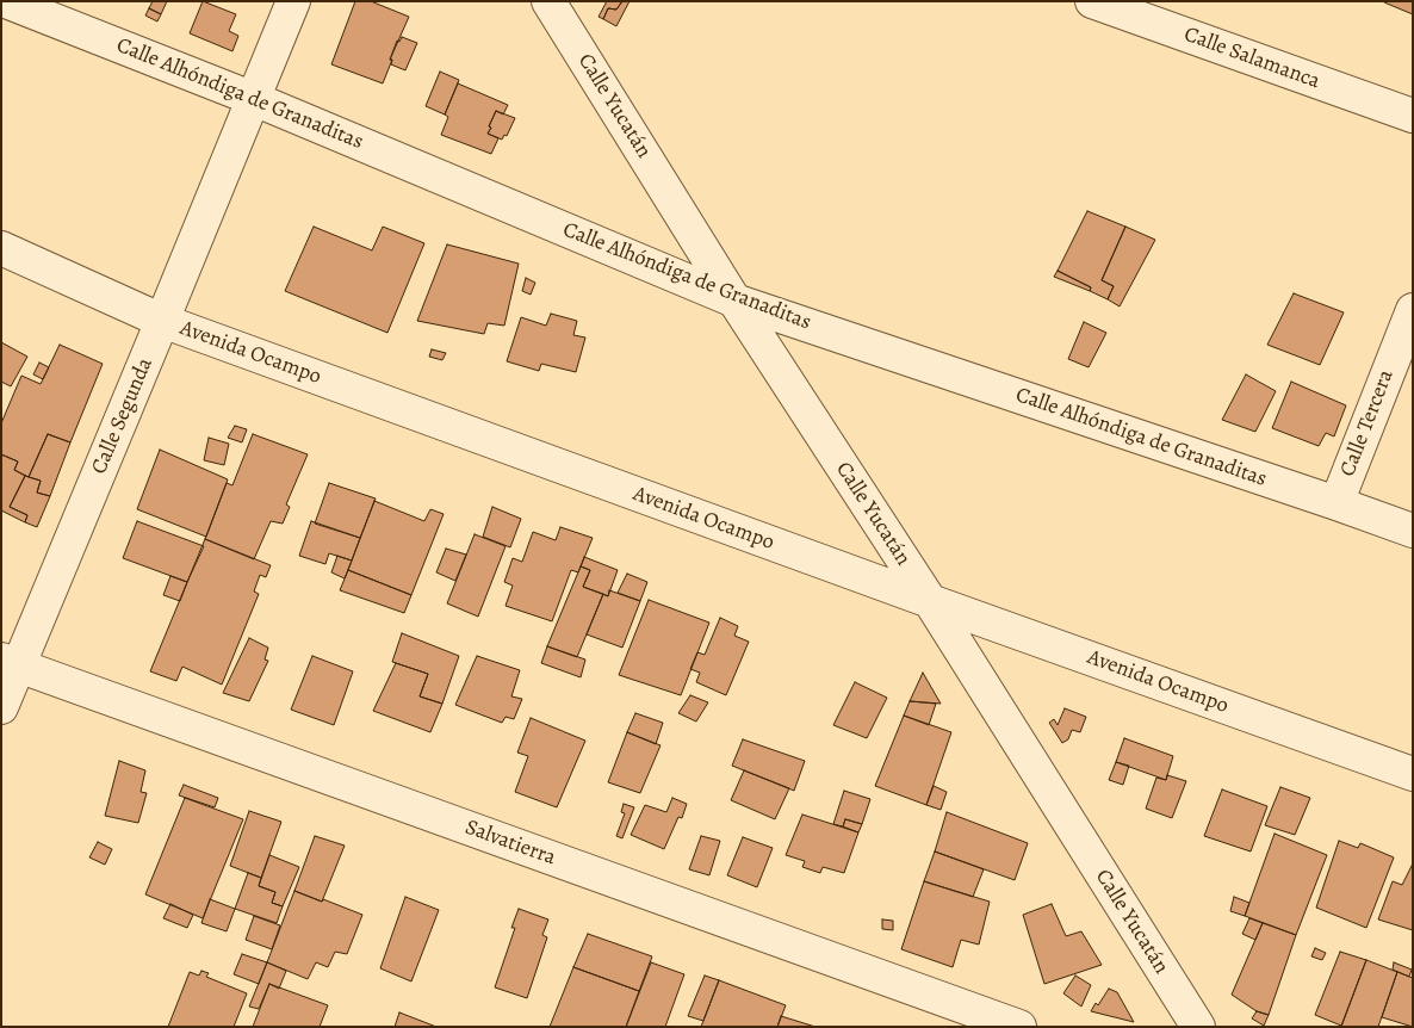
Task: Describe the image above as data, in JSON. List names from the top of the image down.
{
  "streets": {
    "street": [
      "Calle Salamanca",
      "Calle Alhóndiga de Granaditas",
      "Calle Yucatán",
      "Avenida Ocampo",
      "Calle Segunda",
      "Calle Tercera",
      "Salvatierra"
    ]
  },
  "crossings": [
    ["Calle Alhóndiga de Granaditas", "Calle Yucatán"],
    ["Calle Alhóndiga de Granaditas", "Calle Segunda"],
    ["Calle Alhóndiga de Granaditas", "Calle Tercera"],
    ["Calle Yucatán", "Avenida Ocampo"],
    ["Avenida Ocampo", "Calle Segunda"],
    ["Calle Segunda", "Salvatierra"]
  ]
}
